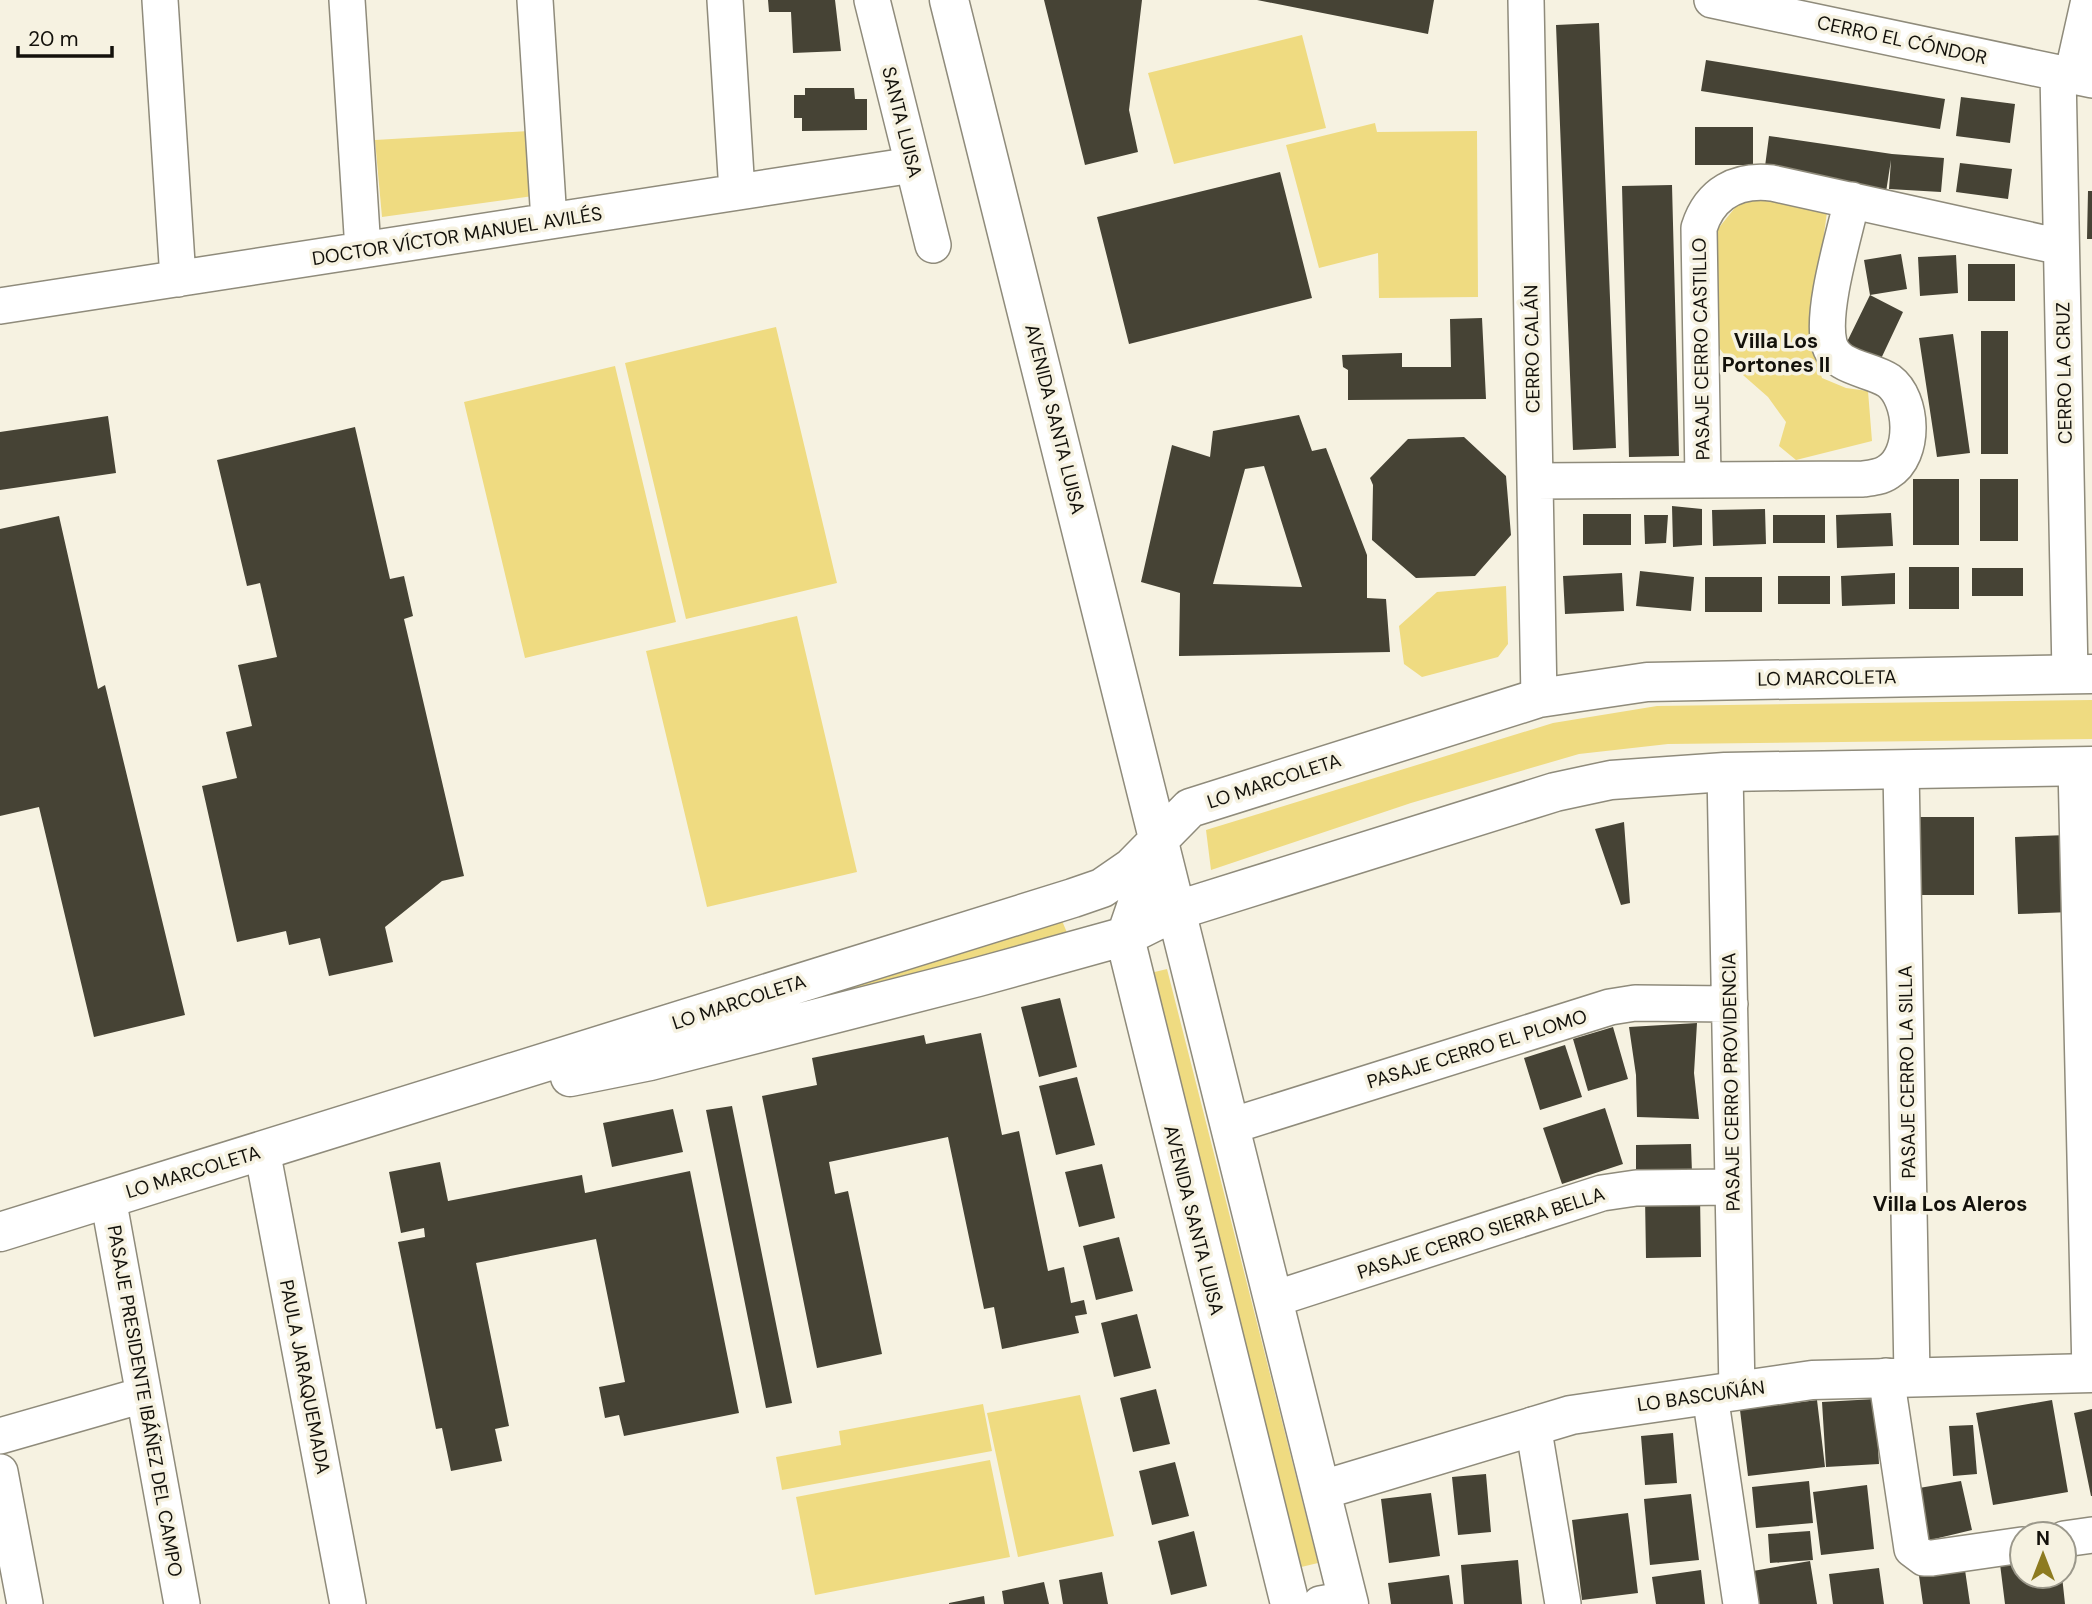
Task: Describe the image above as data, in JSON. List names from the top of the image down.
{
  "streets": {
    "main road": ["AVENIDA SANTA LUISA", "LO MARCOLETA", "LO BASCUÑÁN"],
    "street": [
      "CERRO EL CÓNDOR",
      "SANTA LUISA",
      "DOCTOR VÍCTOR MANUEL AVILÉS",
      "CERRO CALÁN",
      "PASAJE CERRO CASTILLO",
      "CERRO LA CRUZ",
      "PASAJE CERRO EL PLOMO",
      "PASAJE CERRO LA SILLA",
      "PASAJE CERRO PROVIDENCIA",
      "PASAJE CERRO SIERRA BELLA",
      "PAULA JARAQUEMADA",
      "PASAJE PRESIDENTE IBÁÑEZ DEL CAMPO"
    ]
  },
  "crossings": [
    ["CERRO EL CÓNDOR", "CERRO LA CRUZ"],
    ["SANTA LUISA", "DOCTOR VÍCTOR MANUEL AVILÉS"],
    ["CERRO CALÁN", "PASAJE CERRO CASTILLO"],
    ["CERRO CALÁN", "LO MARCOLETA"],
    ["PASAJE CERRO CASTILLO", "CERRO LA CRUZ"],
    ["CERRO LA CRUZ", "LO MARCOLETA"],
    ["AVENIDA SANTA LUISA", "LO MARCOLETA"],
    ["AVENIDA SANTA LUISA", "PASAJE CERRO EL PLOMO"],
    ["AVENIDA SANTA LUISA", "PASAJE CERRO SIERRA BELLA"],
    ["AVENIDA SANTA LUISA", "LO BASCUÑÁN"],
    ["LO MARCOLETA", "PASAJE CERRO LA SILLA"],
    ["LO MARCOLETA", "PASAJE CERRO PROVIDENCIA"],
    ["LO MARCOLETA", "PAULA JARAQUEMADA"],
    ["LO MARCOLETA", "PASAJE PRESIDENTE IBÁÑEZ DEL CAMPO"],
    ["PASAJE CERRO EL PLOMO", "PASAJE CERRO PROVIDENCIA"],
    ["PASAJE CERRO LA SILLA", "LO BASCUÑÁN"],
    ["PASAJE CERRO PROVIDENCIA", "PASAJE CERRO SIERRA BELLA"],
    ["PASAJE CERRO PROVIDENCIA", "LO BASCUÑÁN"]
  ],
  "districts": ["Villa Los Portones II", "Villa Los Aleros"],
  "scale_bar": "20 m",
  "north": "top"
}
